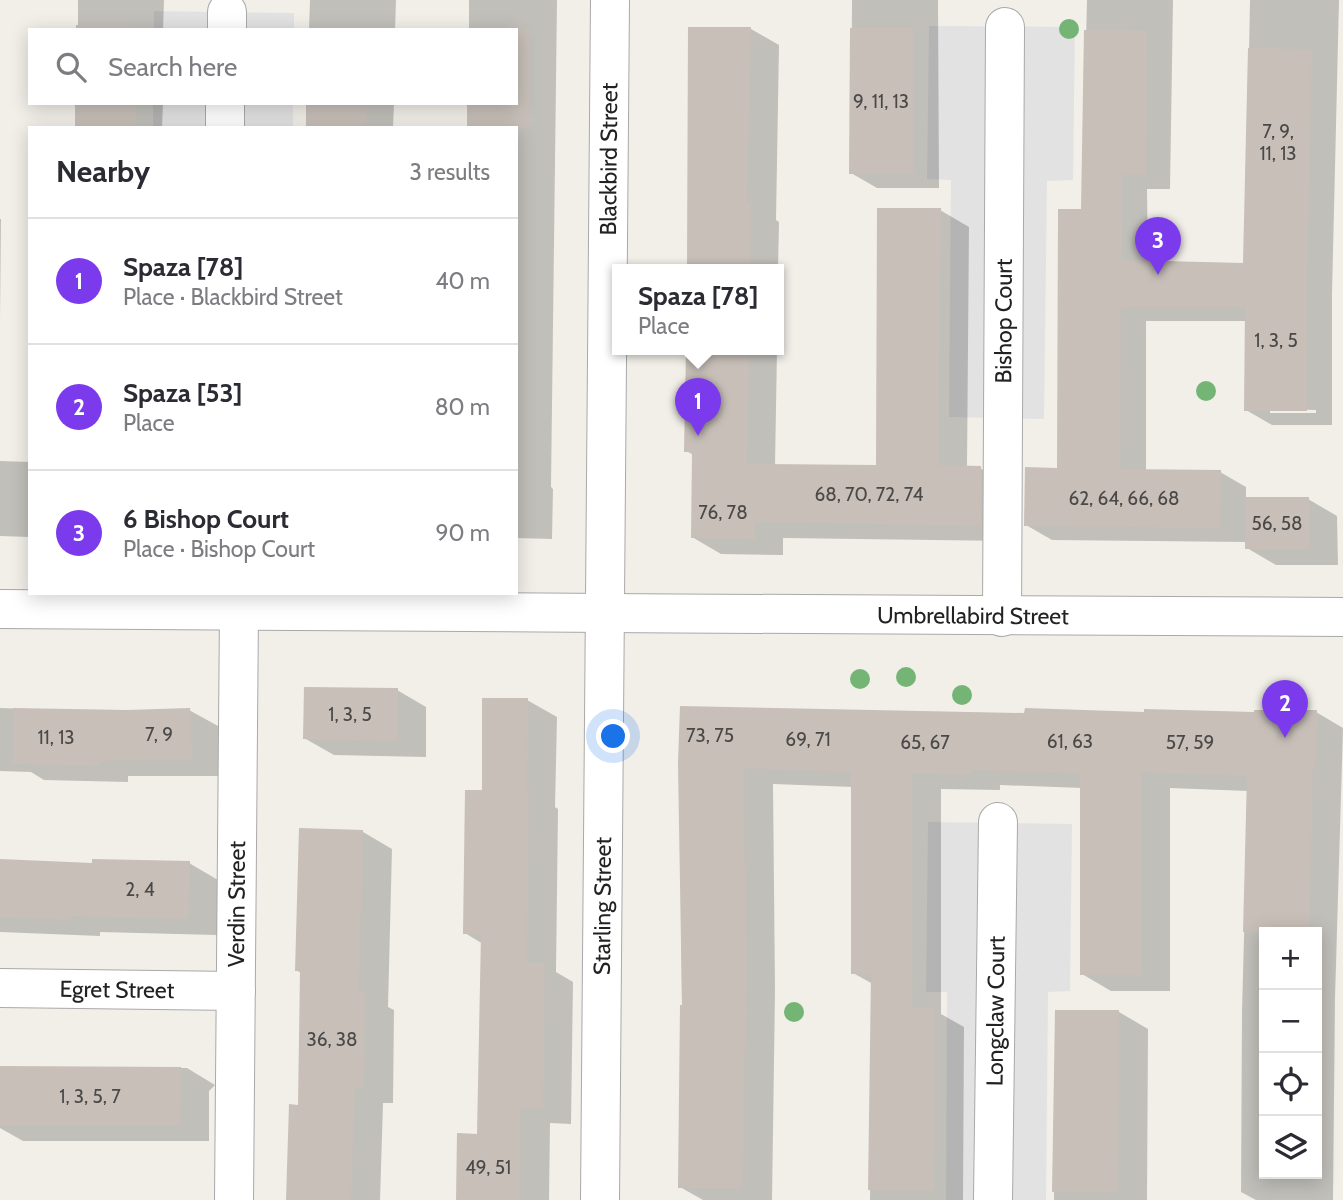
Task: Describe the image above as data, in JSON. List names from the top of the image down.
{
  "streets": {
    "street": [
      "Blackbird Street",
      "Bishop Court",
      "Umbrellabird Street",
      "Verdin Street",
      "Starling Street",
      "Egret Street",
      "Longclaw Court"
    ]
  },
  "crossings": [
    ["Blackbird Street", "Umbrellabird Street"],
    ["Blackbird Street", "Starling Street"],
    ["Bishop Court", "Umbrellabird Street"],
    ["Umbrellabird Street", "Verdin Street"],
    ["Umbrellabird Street", "Starling Street"],
    ["Verdin Street", "Egret Street"]
  ],
  "house_numbers": [
    "9, 11, 13",
    "7, 9, 11, 13",
    "1, 3, 5",
    "68, 70, 72, 74",
    "62, 64, 66, 68",
    "76, 78",
    "56, 58",
    "1, 3, 5",
    "7, 9",
    "73, 75",
    "11, 13",
    "69, 71",
    "61, 63",
    "65, 67",
    "57, 59",
    "2, 4",
    "36, 38",
    "1, 3, 5, 7",
    "49, 51"
  ],
  "page": {
    "search": "Search here",
    "heading": ["Nearby", "3 results"],
    "pins": ["3", "1", "2"],
    "list": [
      {
        "mark": "1",
        "name": "Spaza [78]",
        "note": "Place · Blackbird Street",
        "value": "40 m"
      },
      {
        "mark": "2",
        "name": "Spaza [53]",
        "note": "Place",
        "value": "80 m"
      },
      {
        "mark": "3",
        "name": "6 Bishop Court",
        "note": "Place · Bishop Court",
        "value": "90 m"
      }
    ],
    "popup": ["Spaza [78]", "Place"],
    "map_buttons": ["+", "−"]
  }
}
